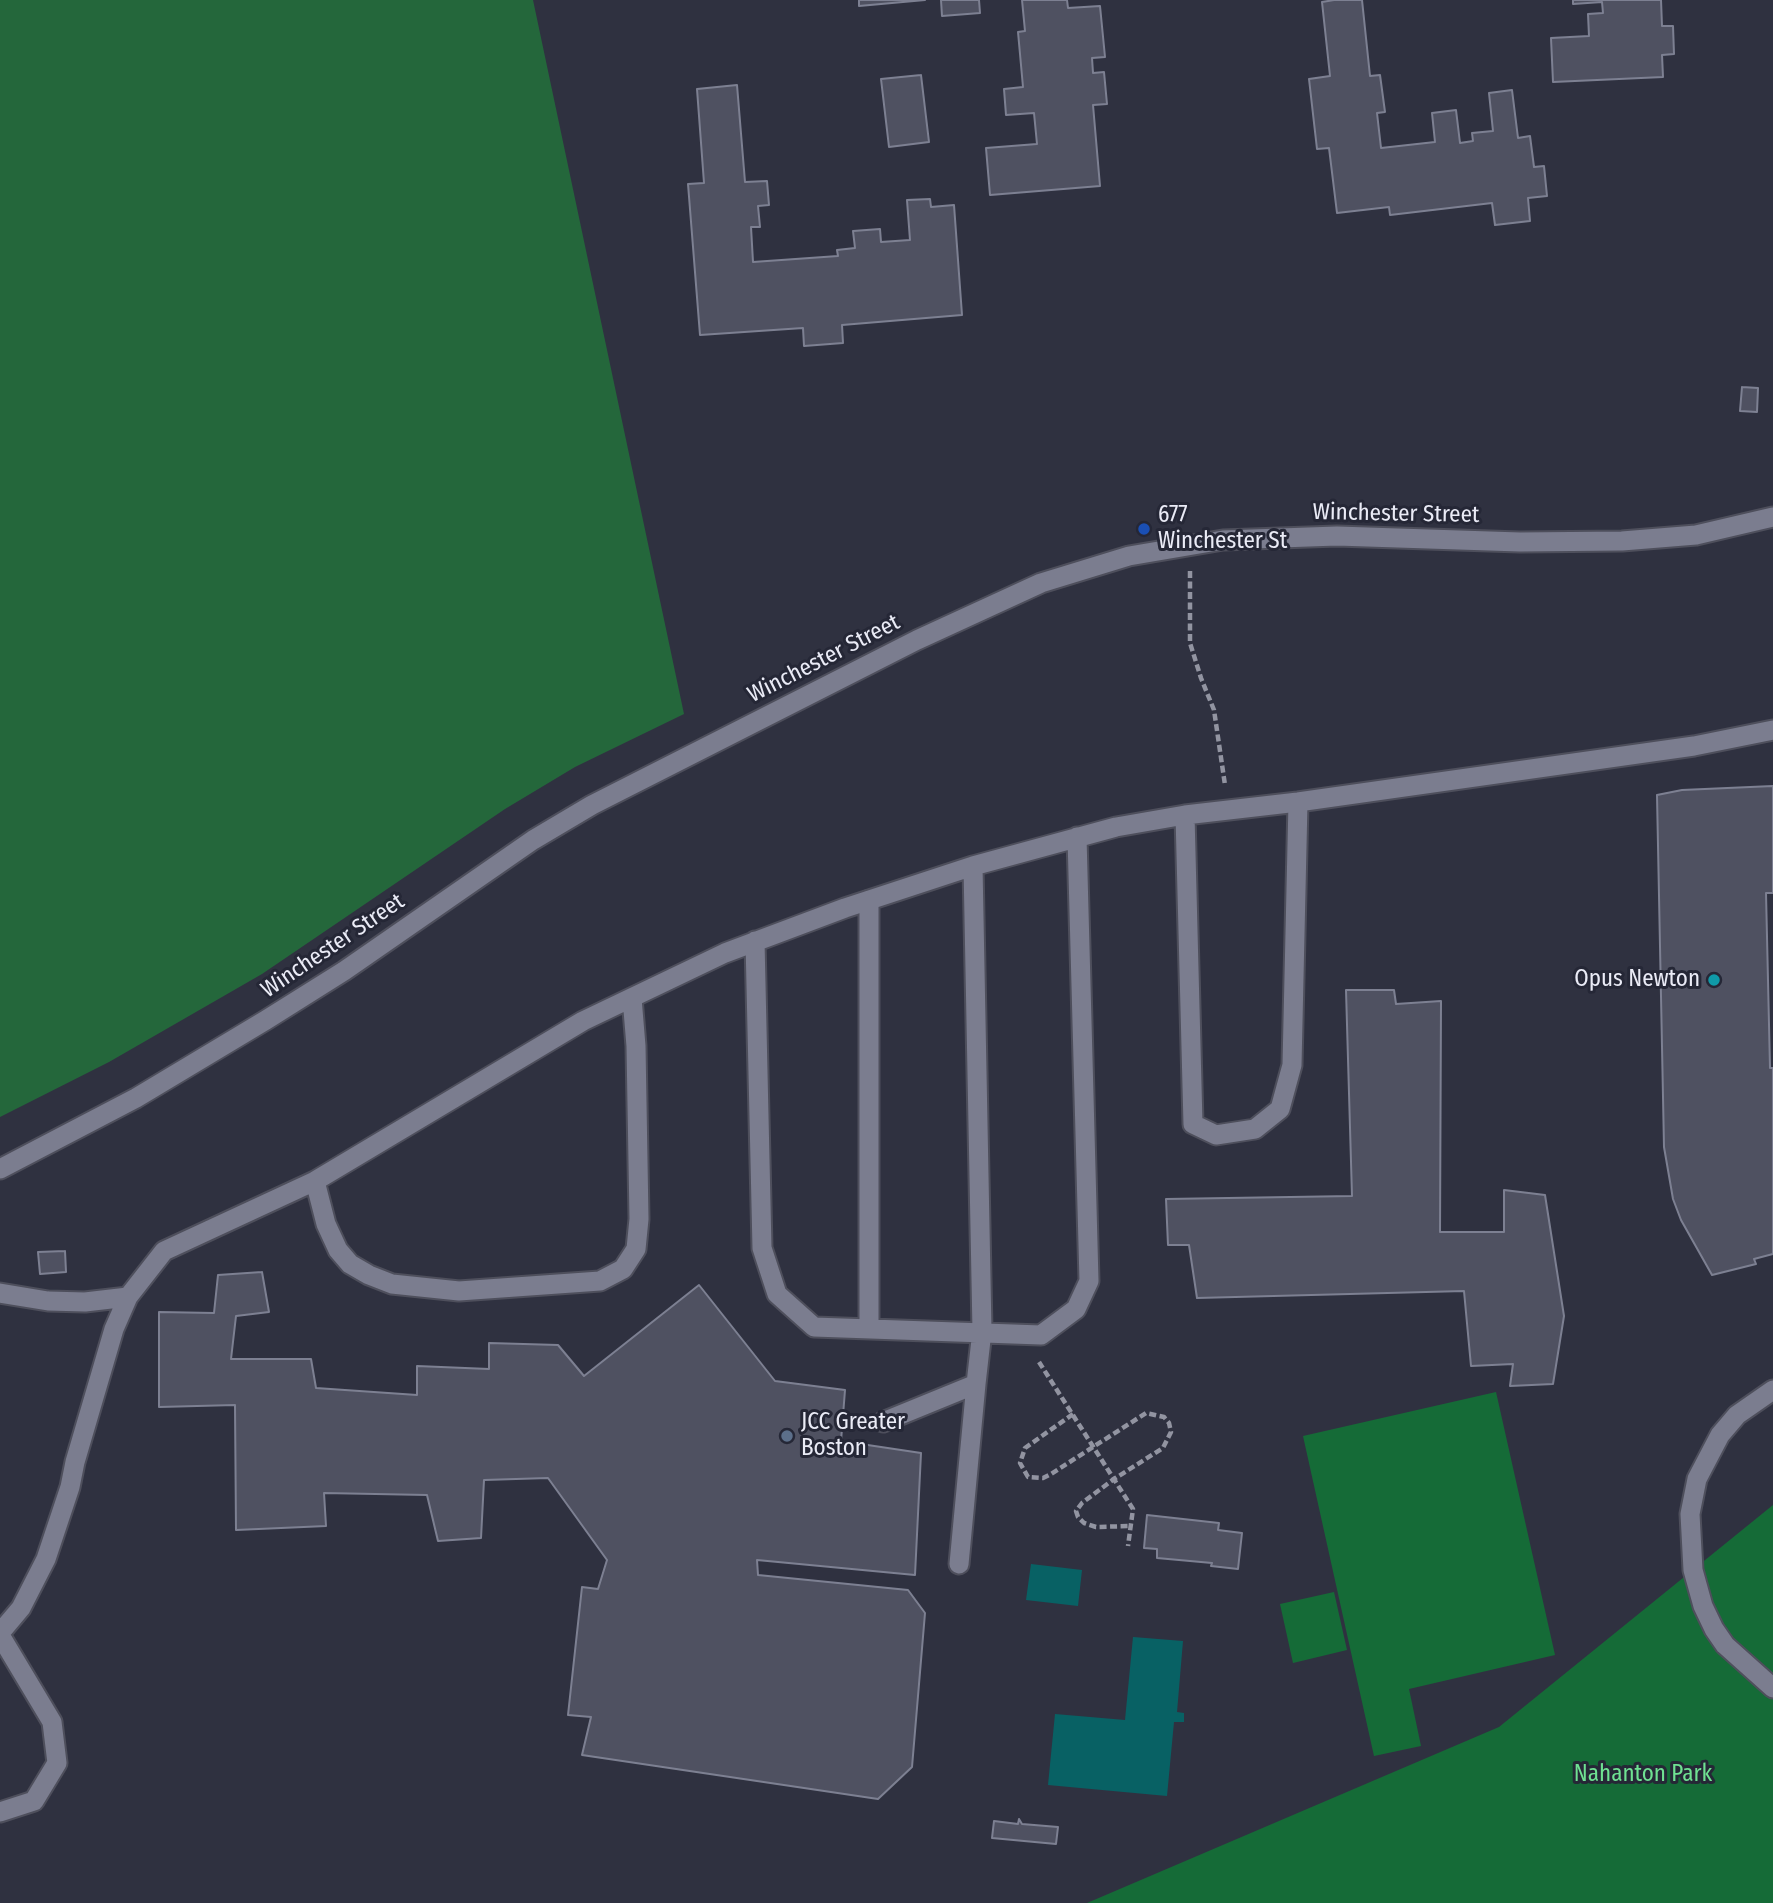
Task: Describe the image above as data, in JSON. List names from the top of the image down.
{
  "streets": {
    "street": ["Winchester Street"]
  },
  "parks": ["Nahanton Park"],
  "places": ["677 Winchester St", "Opus Newton", "JCC Greater Boston"]
}
